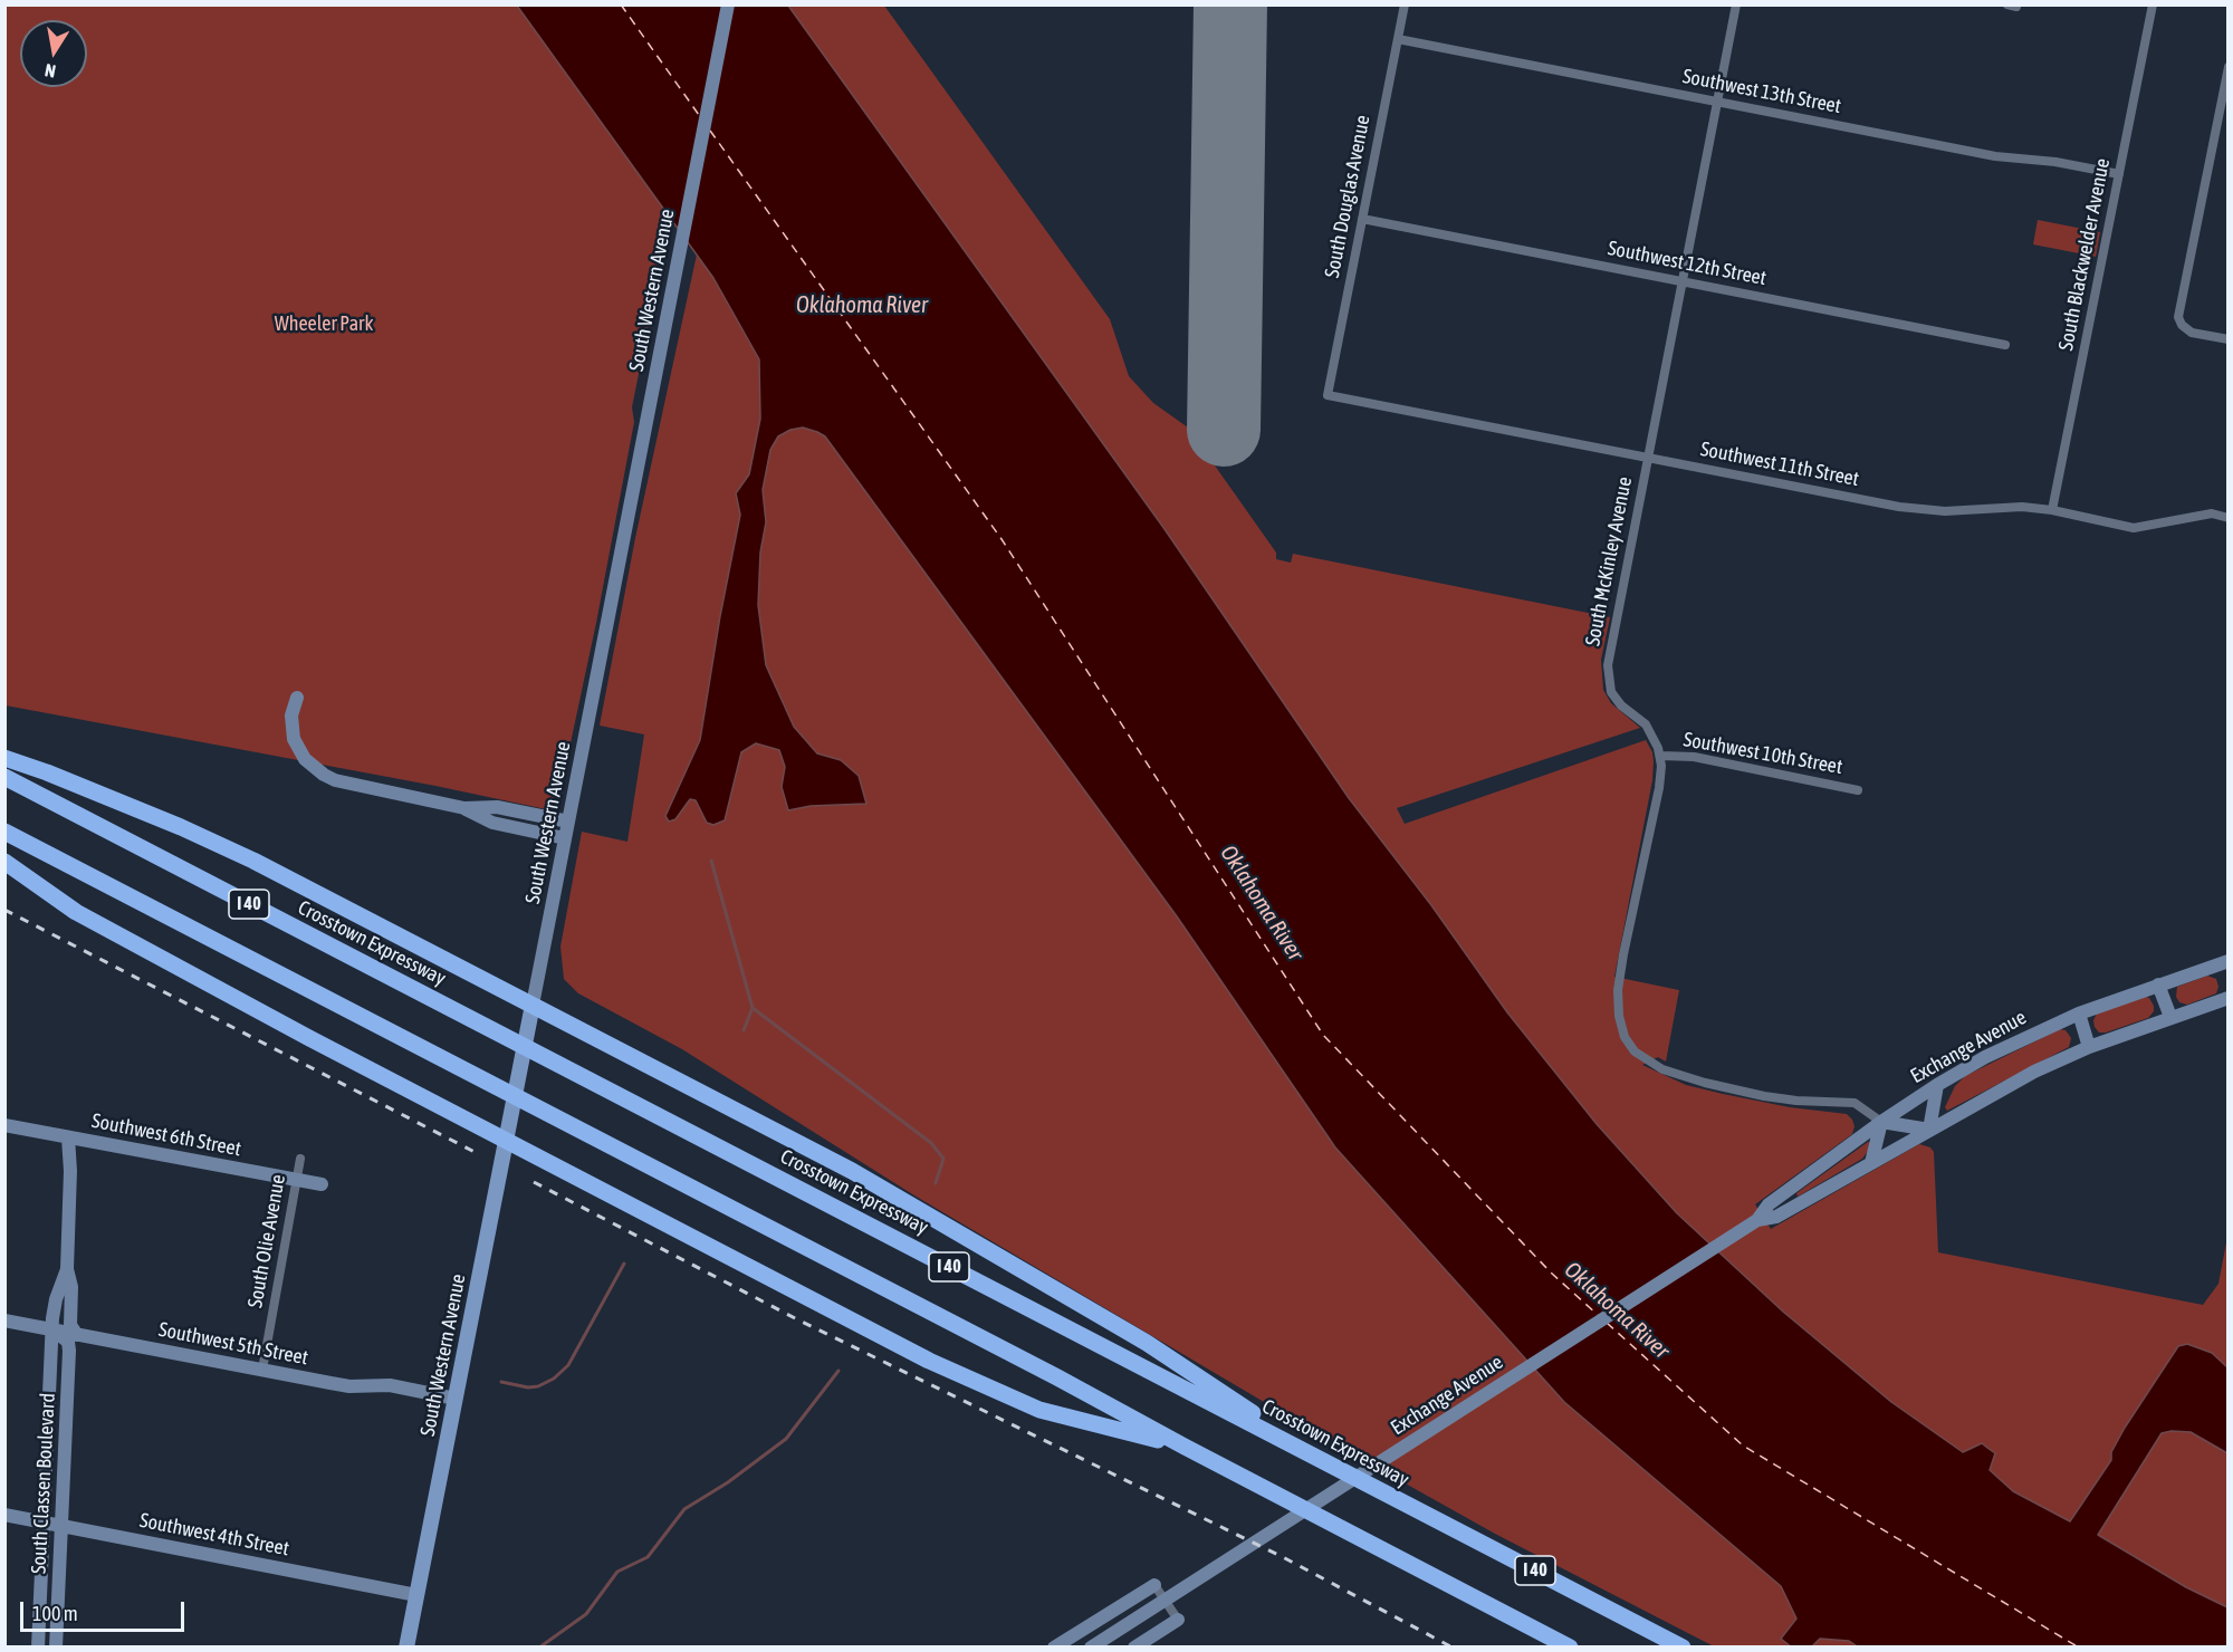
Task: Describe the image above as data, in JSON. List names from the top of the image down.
{
  "streets": {
    "highway": ["I 40", "Crosstown Expressway"],
    "main road": [
      "South Western Avenue",
      "Exchange Avenue",
      "Southwest 6th Street",
      "Southwest 5th Street",
      "South Classen Boulevard",
      "Southwest 4th Street"
    ],
    "street": [
      "Southwest 13th Street",
      "South Douglas Avenue",
      "South Blackwelder Avenue",
      "Southwest 12th Street",
      "Southwest 11th Street",
      "South McKinley Avenue",
      "Southwest 10th Street",
      "South Olie Avenue"
    ]
  },
  "crossings": [
    ["Southwest 13th Street", "South Douglas Avenue"],
    ["Southwest 13th Street", "South Blackwelder Avenue"],
    ["Southwest 13th Street", "South McKinley Avenue"],
    ["South Douglas Avenue", "Southwest 12th Street"],
    ["South Douglas Avenue", "Southwest 11th Street"],
    ["South Blackwelder Avenue", "Southwest 11th Street"],
    ["Southwest 12th Street", "South McKinley Avenue"],
    ["South Western Avenue", "Southwest 5th Street"],
    ["South Western Avenue", "Southwest 4th Street"],
    ["Southwest 11th Street", "South McKinley Avenue"],
    ["South McKinley Avenue", "Southwest 10th Street"],
    ["South McKinley Avenue", "Exchange Avenue"],
    ["Southwest 6th Street", "South Olie Avenue"],
    ["Southwest 6th Street", "South Classen Boulevard"],
    ["South Olie Avenue", "Southwest 5th Street"],
    ["Southwest 5th Street", "South Classen Boulevard"],
    ["South Classen Boulevard", "Southwest 4th Street"]
  ],
  "water": ["Oklahoma River"],
  "parks": ["Wheeler Park"],
  "scale_bar": "100 m",
  "north": "bottom"
}
